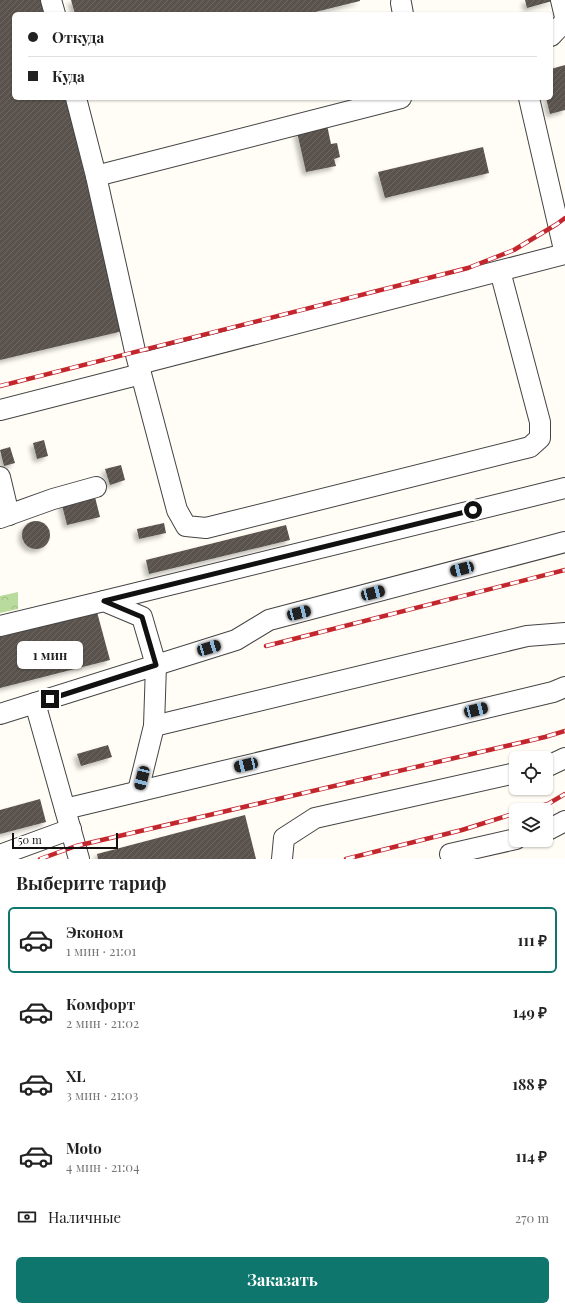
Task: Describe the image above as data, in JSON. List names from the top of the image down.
{
  "scale_bar": "50 m",
  "page": {
    "banner": ["Откуда", "Куда"],
    "bubble": "1 мин",
    "scale": "50 m",
    "heading": "Выберите тариф",
    "list": [
      {
        "name": "Эконом",
        "note": "1 мин · 21:01",
        "value": "111 ₽"
      },
      {
        "name": "Комфорт",
        "note": "2 мин · 21:02",
        "value": "149 ₽"
      },
      {
        "name": "XL",
        "note": "3 мин · 21:03",
        "value": "188 ₽"
      },
      {
        "name": "Moto",
        "note": "4 мин · 21:04",
        "value": "114 ₽"
      }
    ],
    "pay": ["Наличные", "270 m"],
    "buttons": "Заказать"
  }
}
